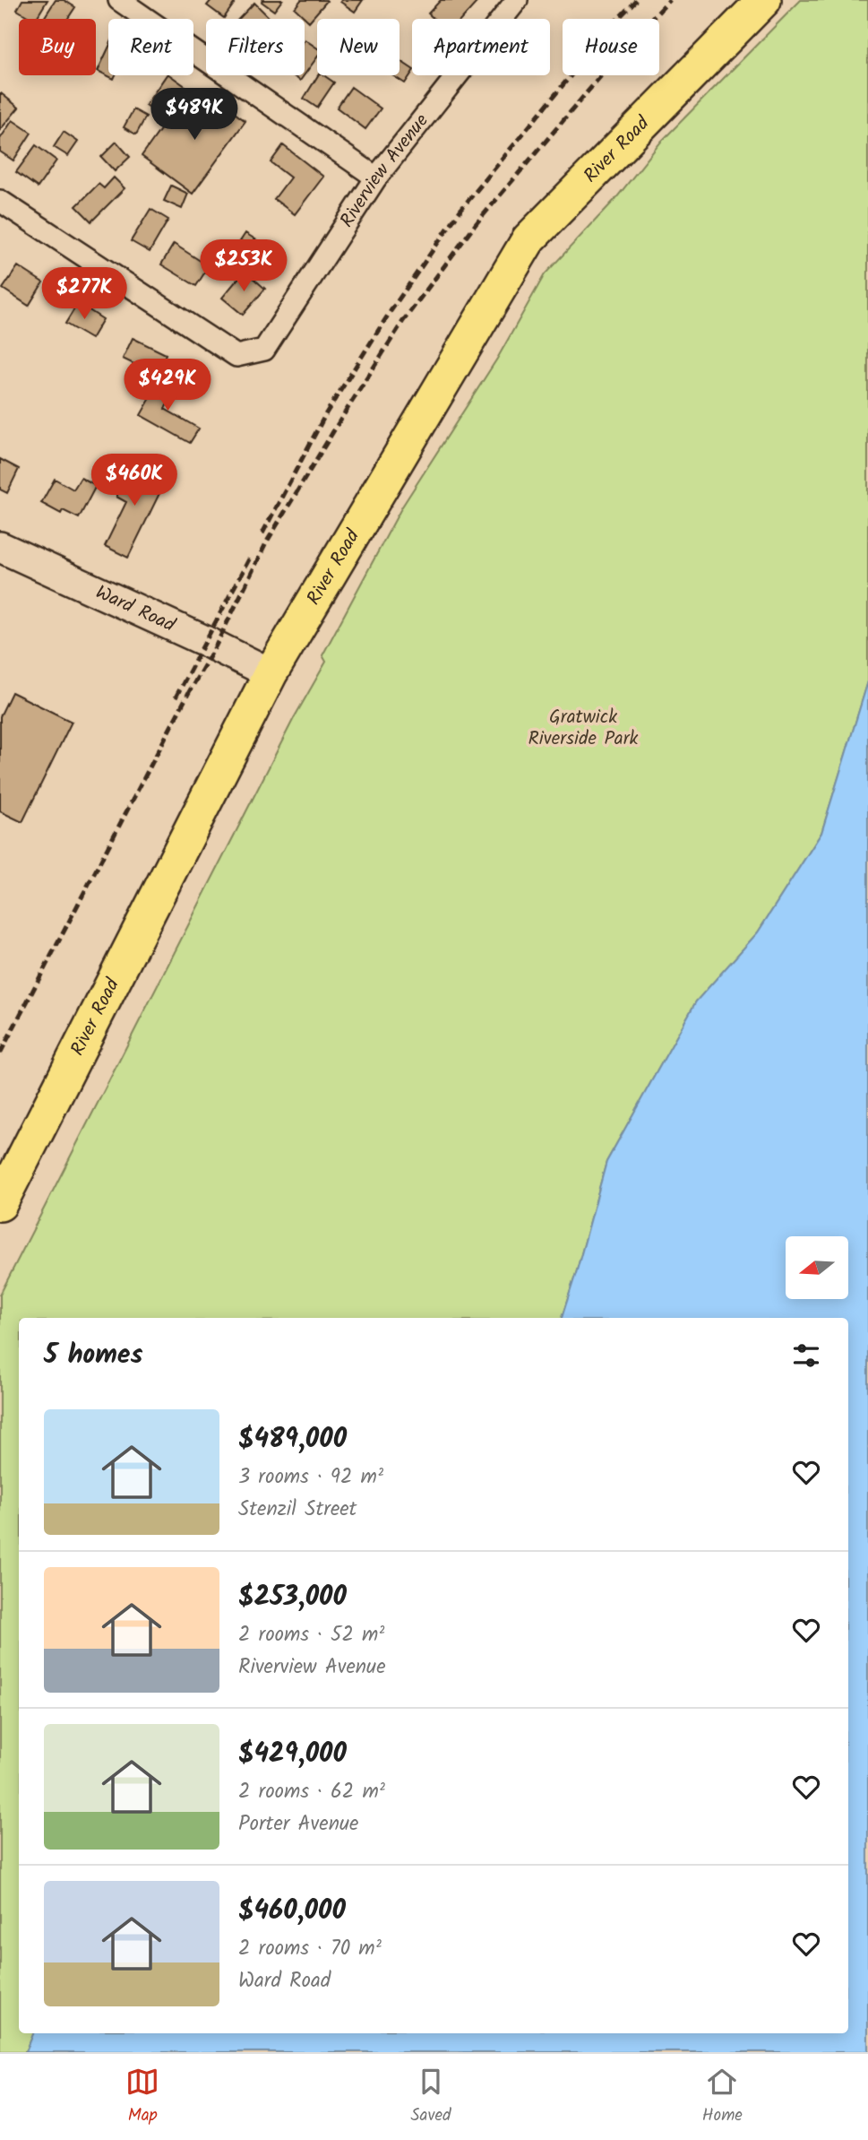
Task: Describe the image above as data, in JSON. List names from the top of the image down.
{
  "streets": {
    "main road": ["River Road", "Ward Road"],
    "street": ["Riverview Avenue"]
  },
  "crossings": [
    ["River Road", "Ward Road"]
  ],
  "parks": ["Gratwick Riverside Park"],
  "north": "left",
  "page": {
    "chip": [
      "Buy",
      "Rent",
      "Filters",
      "New",
      "Apartment",
      "House"
    ],
    "price": [
      "$489K",
      "$253K",
      "$277K",
      "$429K",
      "$460K"
    ],
    "heading": "5 homes",
    "list": [
      {
        "name": "$489,000",
        "note": "3 rooms · 92 m² · Stenzil Street"
      },
      {
        "name": "$253,000",
        "note": "2 rooms · 52 m² · Riverview Avenue"
      },
      {
        "name": "$429,000",
        "note": "2 rooms · 62 m² · Porter Avenue"
      },
      {
        "name": "$460,000",
        "note": "2 rooms · 70 m² · Ward Road"
      }
    ],
    "tabs": ["Map", "Saved", "Home"]
  }
}
